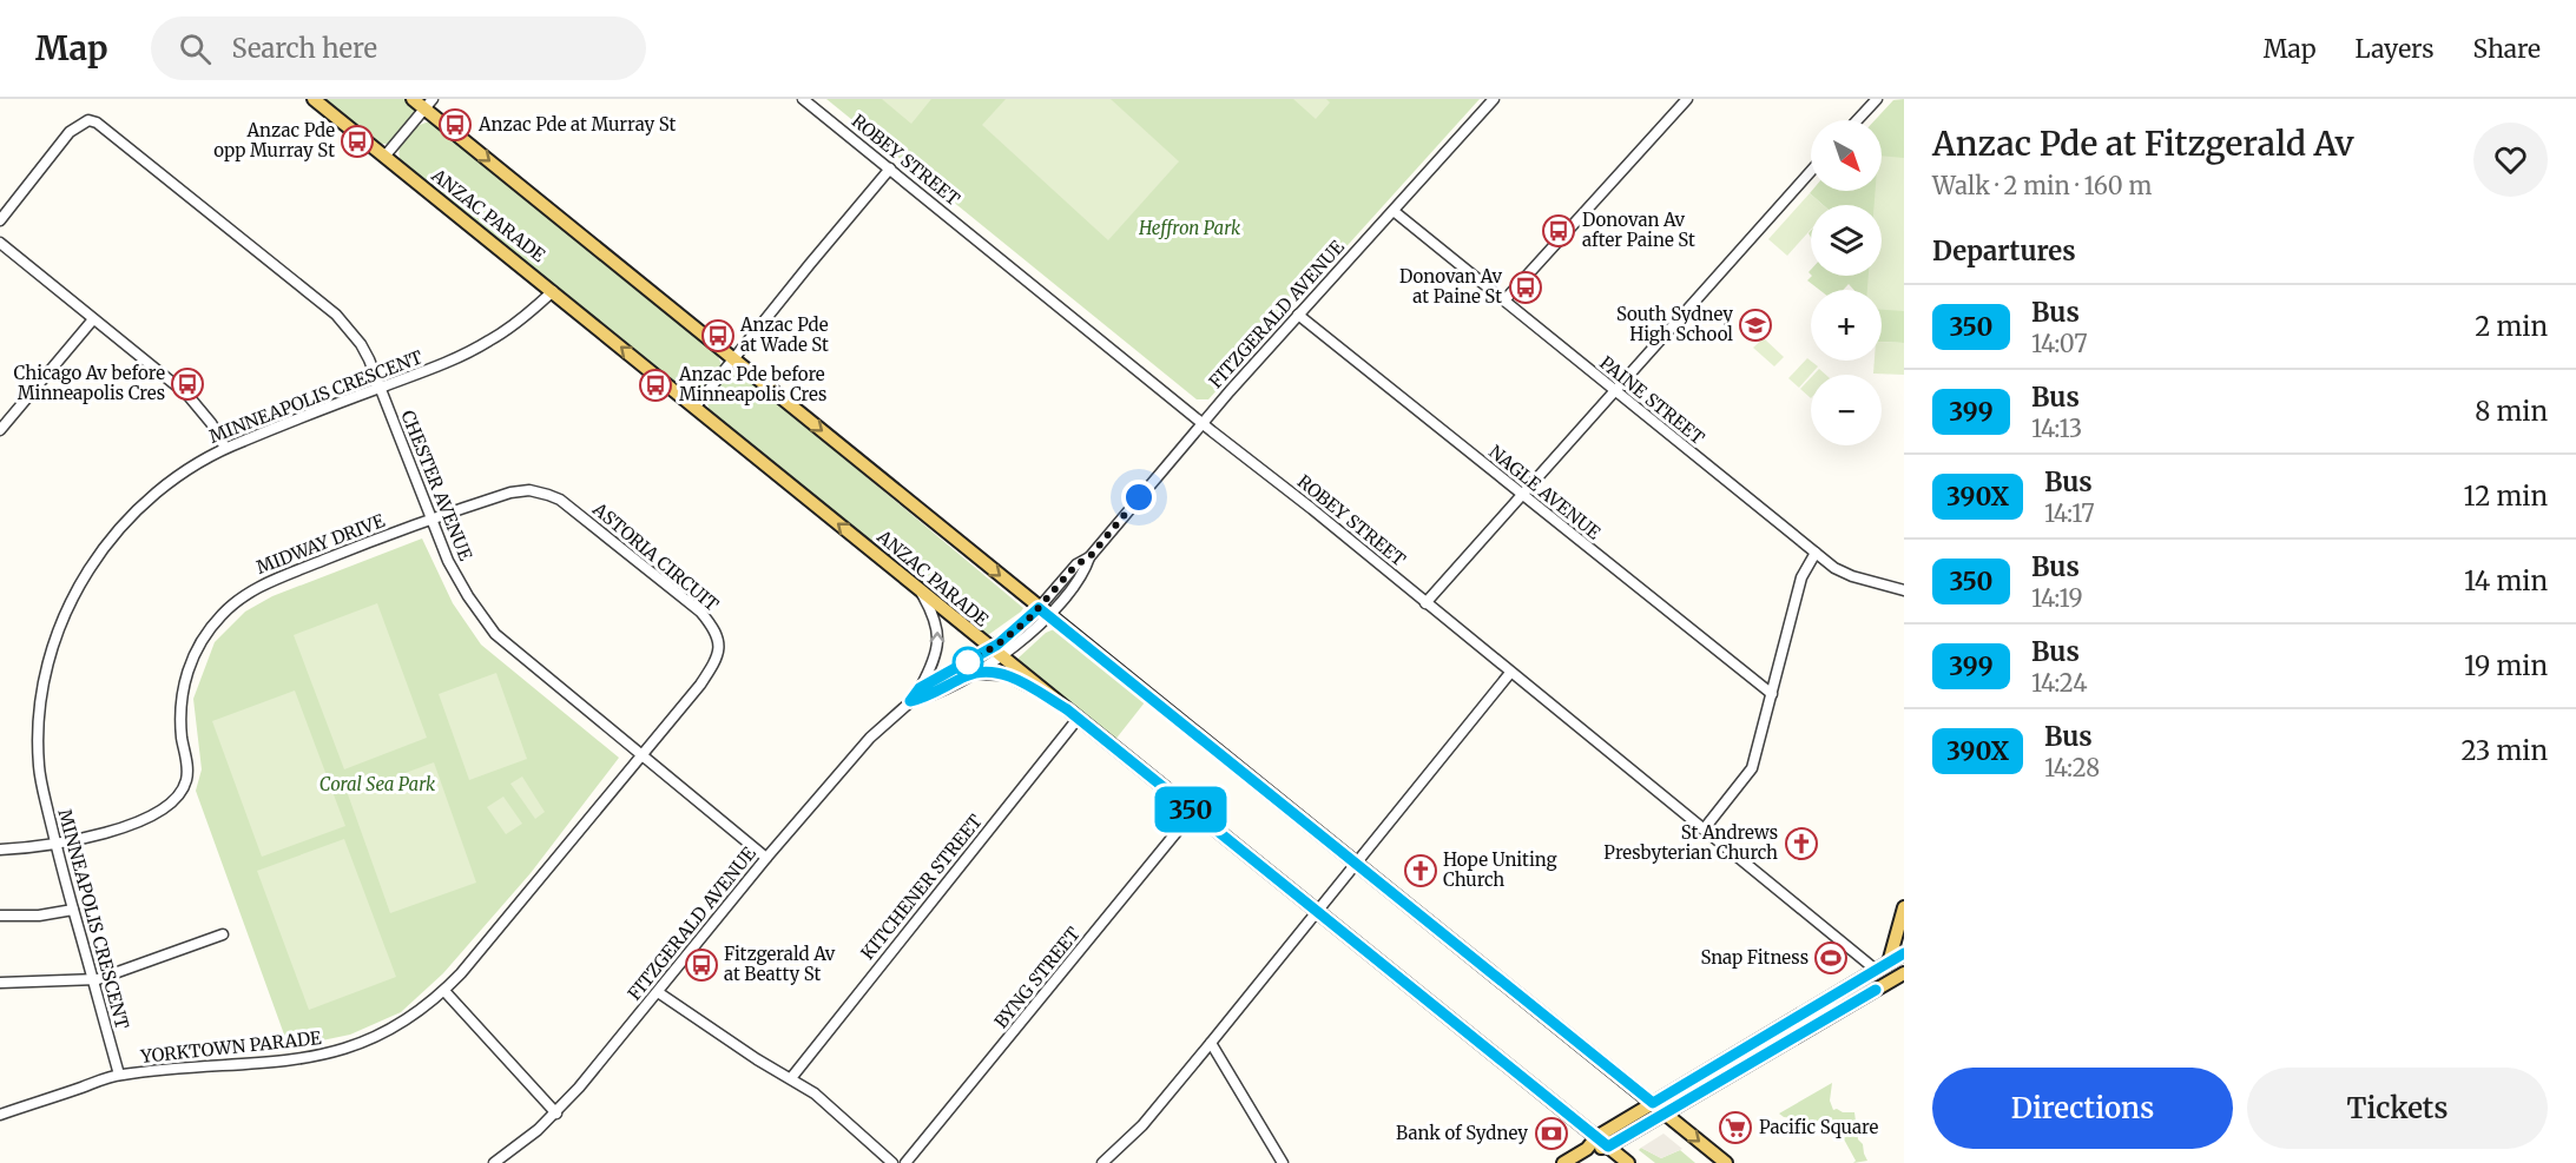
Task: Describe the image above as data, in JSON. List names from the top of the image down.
{
  "streets": {
    "main road": ["ANZAC PARADE"],
    "street": [
      "ROBEY STREET",
      "FITZGERALD AVENUE",
      "MINNEAPOLIS CRESCENT",
      "PAINE STREET",
      "CHESTER AVENUE",
      "NAGLE AVENUE",
      "MIDWAY DRIVE",
      "ASTORIA CIRCUIT",
      "KITCHENER STREET",
      "BYNG STREET",
      "YORKTOWN PARADE"
    ]
  },
  "crossings": [
    ["ROBEY STREET", "FITZGERALD AVENUE"],
    ["ANZAC PARADE", "FITZGERALD AVENUE"],
    ["ANZAC PARADE", "MINNEAPOLIS CRESCENT"],
    ["ANZAC PARADE", "KITCHENER STREET"],
    ["ANZAC PARADE", "BYNG STREET"],
    ["FITZGERALD AVENUE", "PAINE STREET"],
    ["FITZGERALD AVENUE", "CHESTER AVENUE"],
    ["FITZGERALD AVENUE", "NAGLE AVENUE"],
    ["MINNEAPOLIS CRESCENT", "CHESTER AVENUE"],
    ["MINNEAPOLIS CRESCENT", "MIDWAY DRIVE"],
    ["MINNEAPOLIS CRESCENT", "YORKTOWN PARADE"],
    ["CHESTER AVENUE", "MIDWAY DRIVE"],
    ["CHESTER AVENUE", "ASTORIA CIRCUIT"],
    ["CHESTER AVENUE", "YORKTOWN PARADE"],
    ["MIDWAY DRIVE", "ASTORIA CIRCUIT"],
    ["ASTORIA CIRCUIT", "YORKTOWN PARADE"]
  ],
  "parks": ["Heffron Park", "Coral Sea Park"],
  "places": {
    "bus stop": [
      "Anzac Pde at Murray St",
      "Anzac Pde opp Murray St",
      "Donovan Av after Paine St",
      "Donovan Av at Paine St",
      "Anzac Pde at Wade St",
      "Chicago Av before Minneapolis Cres",
      "Anzac Pde before Minneapolis Cres",
      "Fitzgerald Av at Beatty St"
    ],
    "school or university": ["South Sydney High School"],
    "church": ["St Andrews Presbyterian Church", "Hope Uniting Church"],
    "sports": ["Snap Fitness"],
    "supermarket": ["Pacific Square"],
    "bank": ["Bank of Sydney"]
  },
  "lines": ["bus line 350"],
  "north": "bottom right",
  "page": {
    "header": "Map",
    "search": "Search here",
    "nav": ["Map", "Layers", "Share"],
    "on_map": "350",
    "heading": [
      ["Anzac Pde at Fitzgerald Av", "Walk · 2 min · 160 m"],
      "Departures"
    ],
    "map_buttons": ["+", "−"],
    "list": [
      {
        "mark": "350",
        "name": "Bus",
        "note": "14:07",
        "value": "2 min"
      },
      {
        "mark": "399",
        "name": "Bus",
        "note": "14:13",
        "value": "8 min"
      },
      {
        "mark": "390X",
        "name": "Bus",
        "note": "14:17",
        "value": "12 min"
      },
      {
        "mark": "350",
        "name": "Bus",
        "note": "14:19",
        "value": "14 min"
      },
      {
        "mark": "399",
        "name": "Bus",
        "note": "14:24",
        "value": "19 min"
      },
      {
        "mark": "390X",
        "name": "Bus",
        "note": "14:28",
        "value": "23 min"
      }
    ],
    "buttons": ["Directions", "Tickets"]
  }
}
